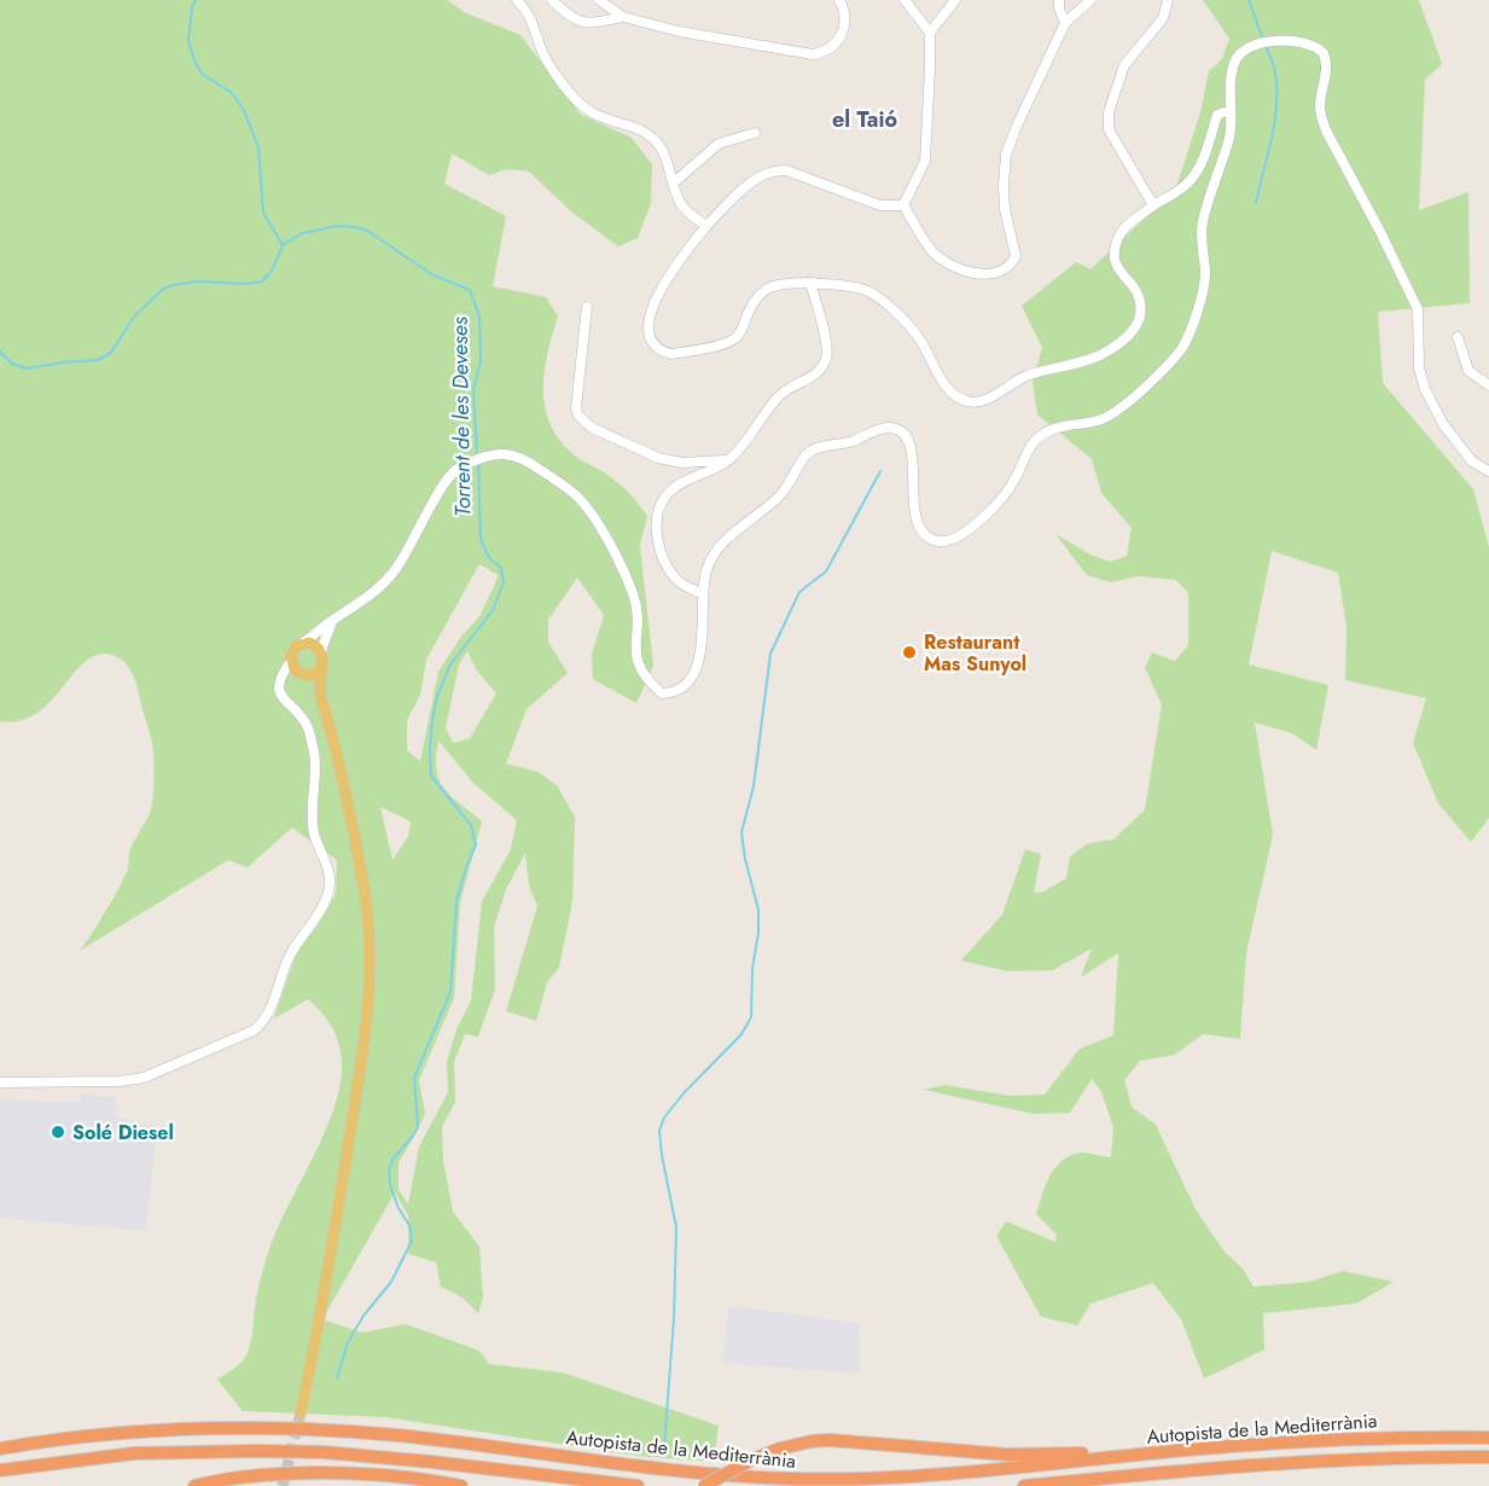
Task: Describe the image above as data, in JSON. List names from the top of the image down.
{
  "streets": {
    "highway": ["Autopista de la Mediterrània"]
  },
  "districts": ["el Taió"],
  "water": ["Torrent de les Deveses"],
  "places": ["Restaurant Mas Sunyol", "Solé Diesel"]
}
